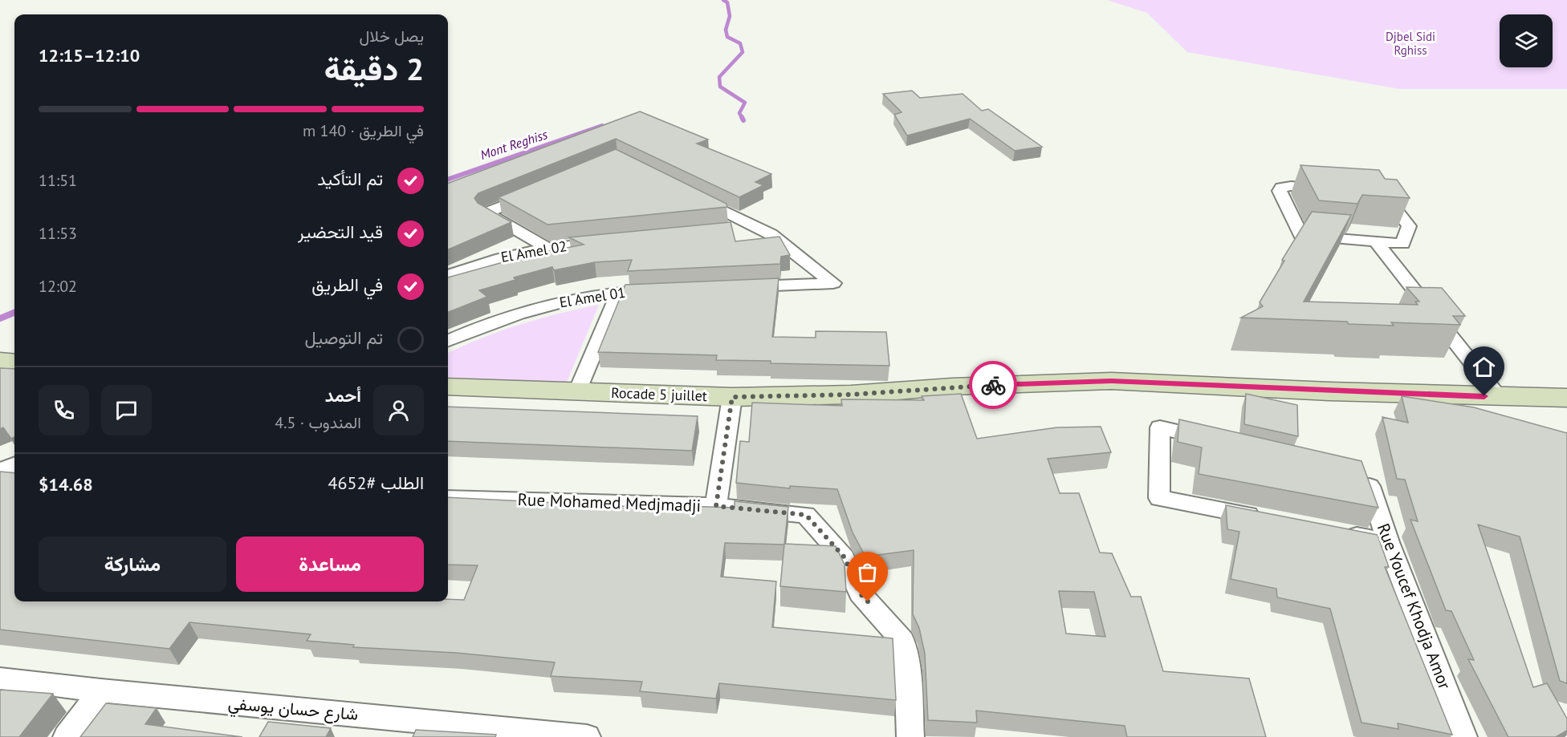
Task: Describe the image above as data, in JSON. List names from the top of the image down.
{
  "streets": {
    "main road": ["Rocade 5 juillet"],
    "street": [
      "El Amel 02",
      "El Amel 01",
      "Rue Mohamed Medjmadji",
      "Rue Youcef Khodja Amor",
      "شارع حسان يوسفي"
    ]
  },
  "water": ["Mont Reghiss"],
  "parks": ["Djbel Sidi Rghiss"],
  "page": {
    "heading": ["2 دقيقة", "يصل خلال", "12:10–12:15"],
    "panel": [
      "أحمد",
      "المندوب · 4.5",
      "الطلب #4652",
      "$14.68"
    ],
    "bar": "في الطريق · 140 m",
    "list": [
      ["تم التأكيد", "11:51"],
      ["قيد التحضير", "11:53"],
      ["في الطريق", "12:02"],
      "تم التوصيل"
    ],
    "buttons": ["مساعدة", "مشاركة"]
  }
}
